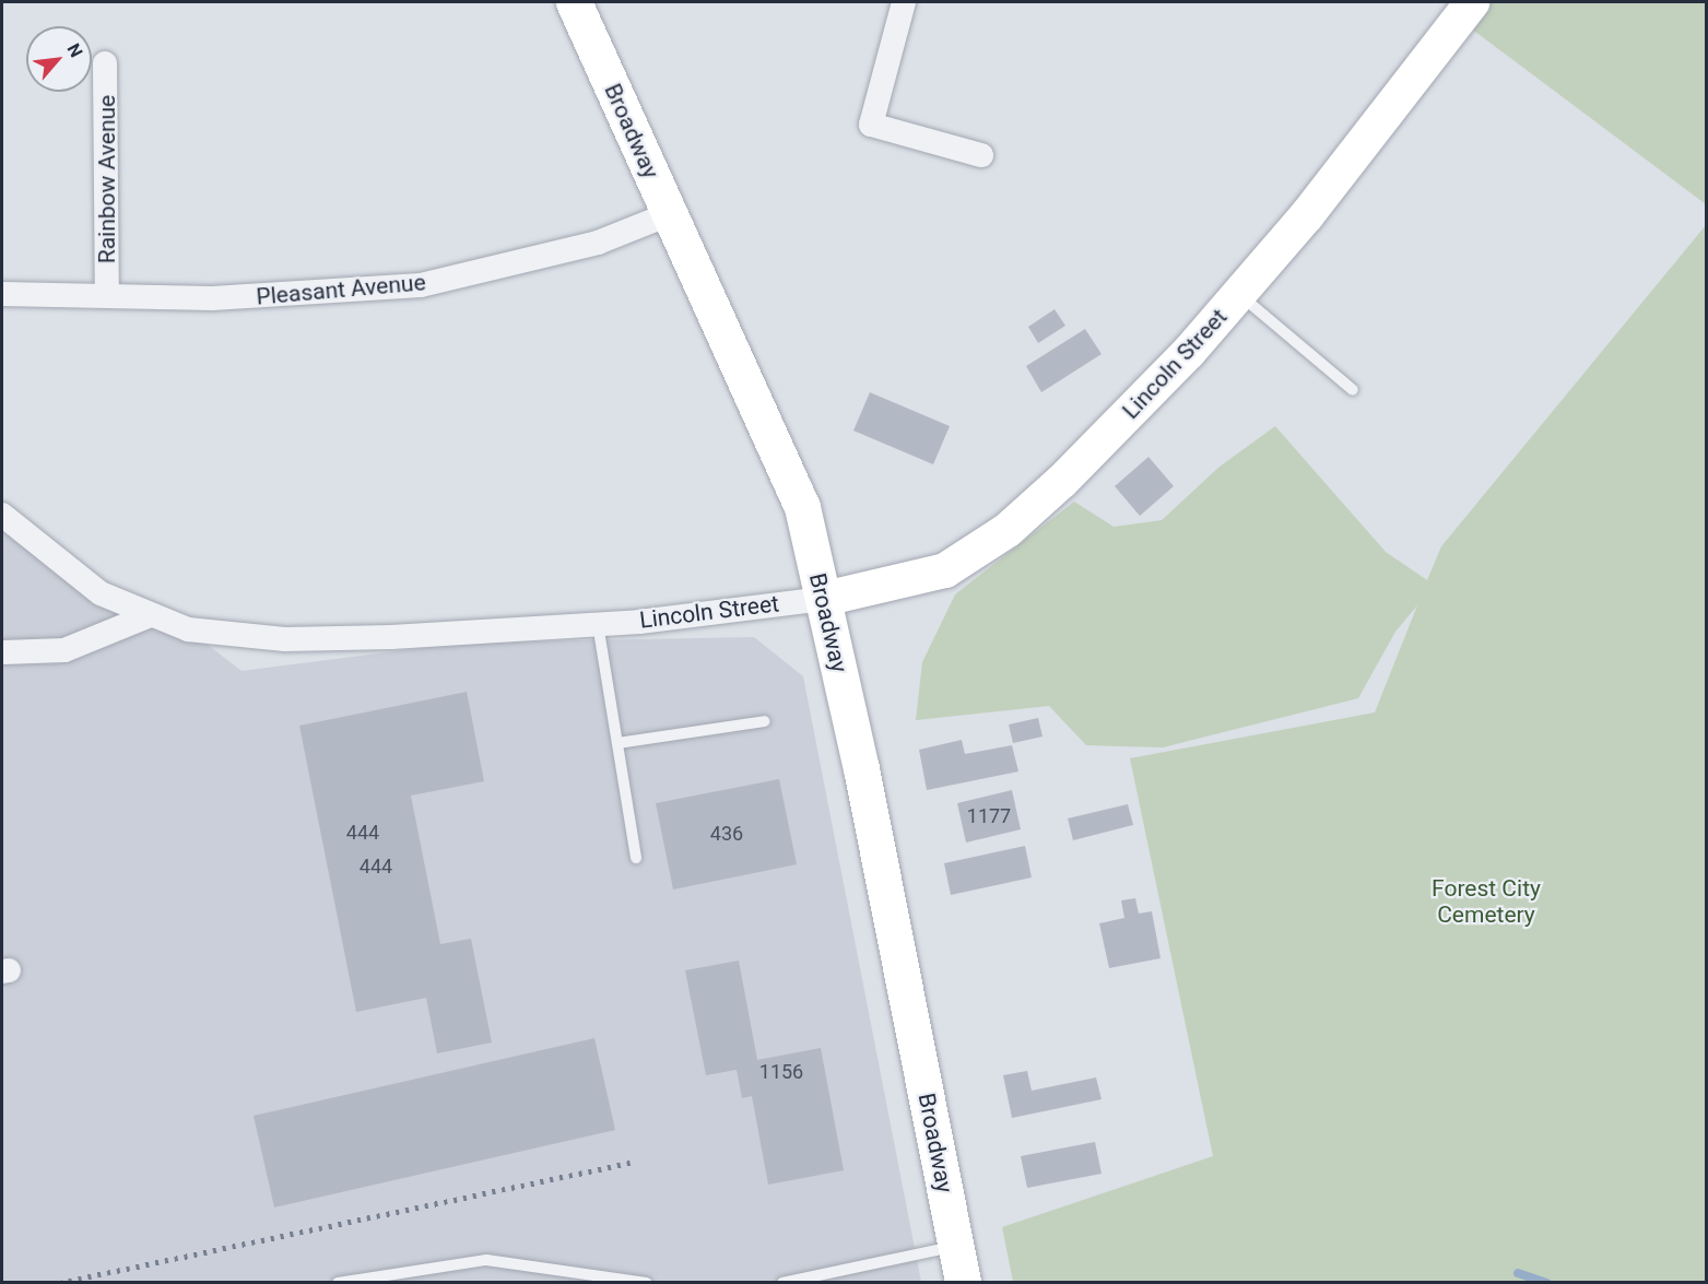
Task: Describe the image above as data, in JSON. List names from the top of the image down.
{
  "streets": {
    "main road": ["Broadway", "Lincoln Street"],
    "street": ["Rainbow Avenue", "Pleasant Avenue"]
  },
  "crossings": [
    ["Broadway", "Pleasant Avenue"],
    ["Broadway", "Lincoln Street"],
    ["Rainbow Avenue", "Pleasant Avenue"]
  ],
  "parks": ["Forest City Cemetery"],
  "house_numbers": [
    "1177",
    "444",
    "436",
    "444",
    "1156"
  ],
  "north": "top right"
}
